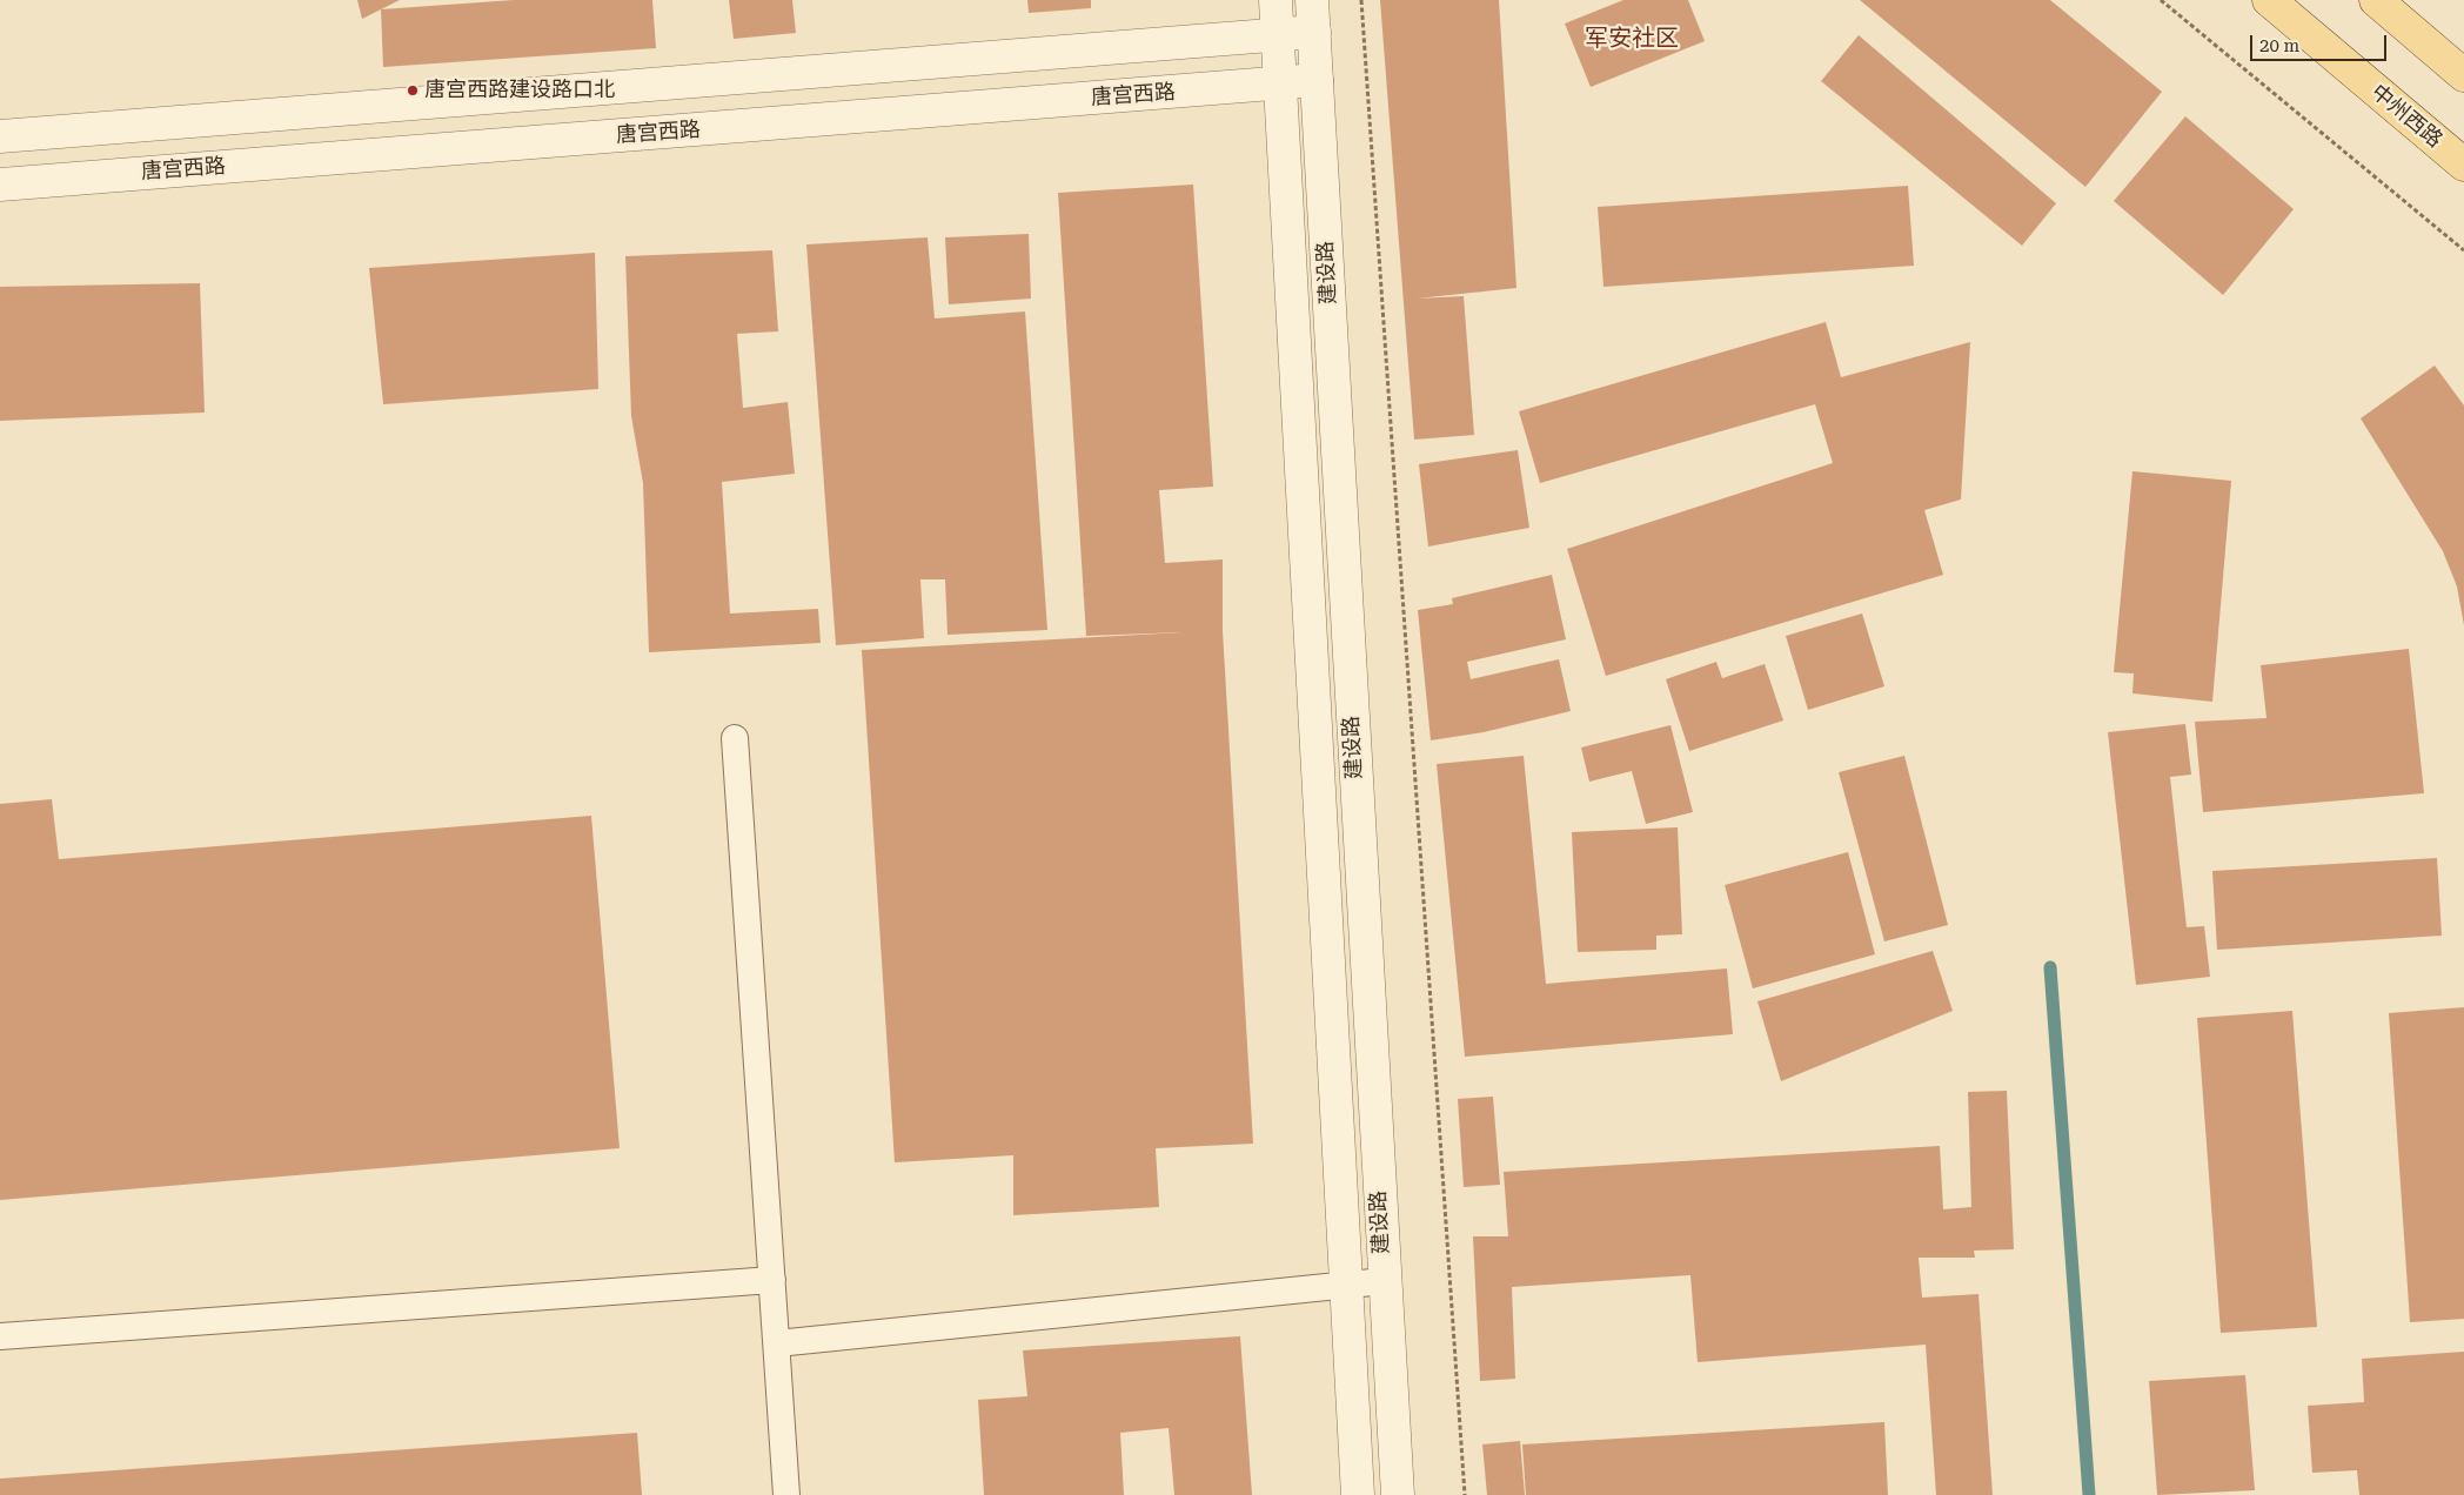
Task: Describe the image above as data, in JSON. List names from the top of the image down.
{
  "streets": {
    "main road": ["中州西路"],
    "street": ["唐宫西路", "建设路"]
  },
  "crossings": [
    ["唐宫西路", "建设路"]
  ],
  "districts": ["军安社区"],
  "places": ["唐宫西路建设路口北"],
  "scale_bar": "20 m"
}
